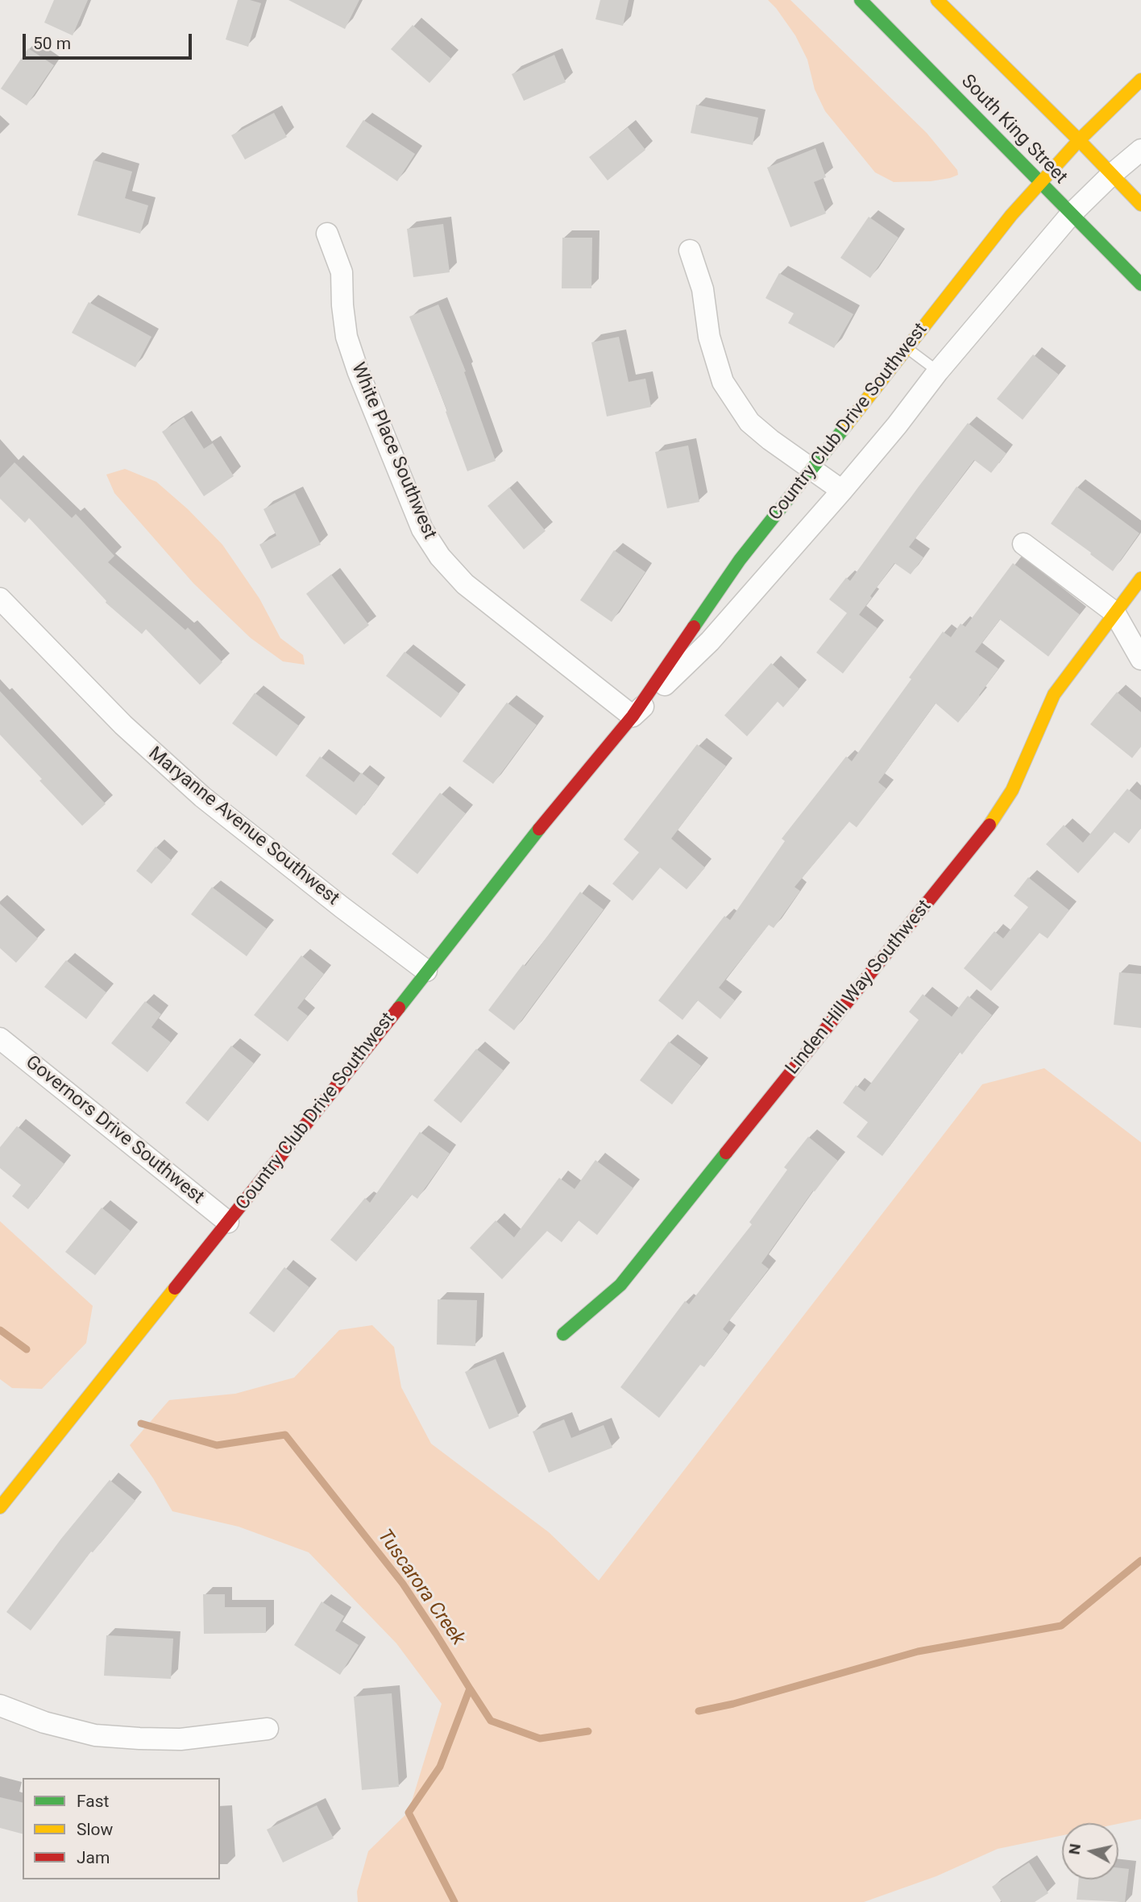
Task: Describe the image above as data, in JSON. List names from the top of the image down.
{
  "streets": {
    "main road": ["South King Street", "Country Club Drive Southwest", "Linden Hill Way Southwest"],
    "street": ["White Place Southwest", "Maryanne Avenue Southwest", "Governors Drive Southwest"]
  },
  "crossings": [
    ["South King Street", "Country Club Drive Southwest"],
    ["Country Club Drive Southwest", "White Place Southwest"],
    ["Country Club Drive Southwest", "Maryanne Avenue Southwest"],
    ["Country Club Drive Southwest", "Governors Drive Southwest"]
  ],
  "water": ["Tuscarora Creek"],
  "legend": ["Fast", "Slow", "Jam"],
  "scale_bar": "50 m",
  "north": "left"
}
